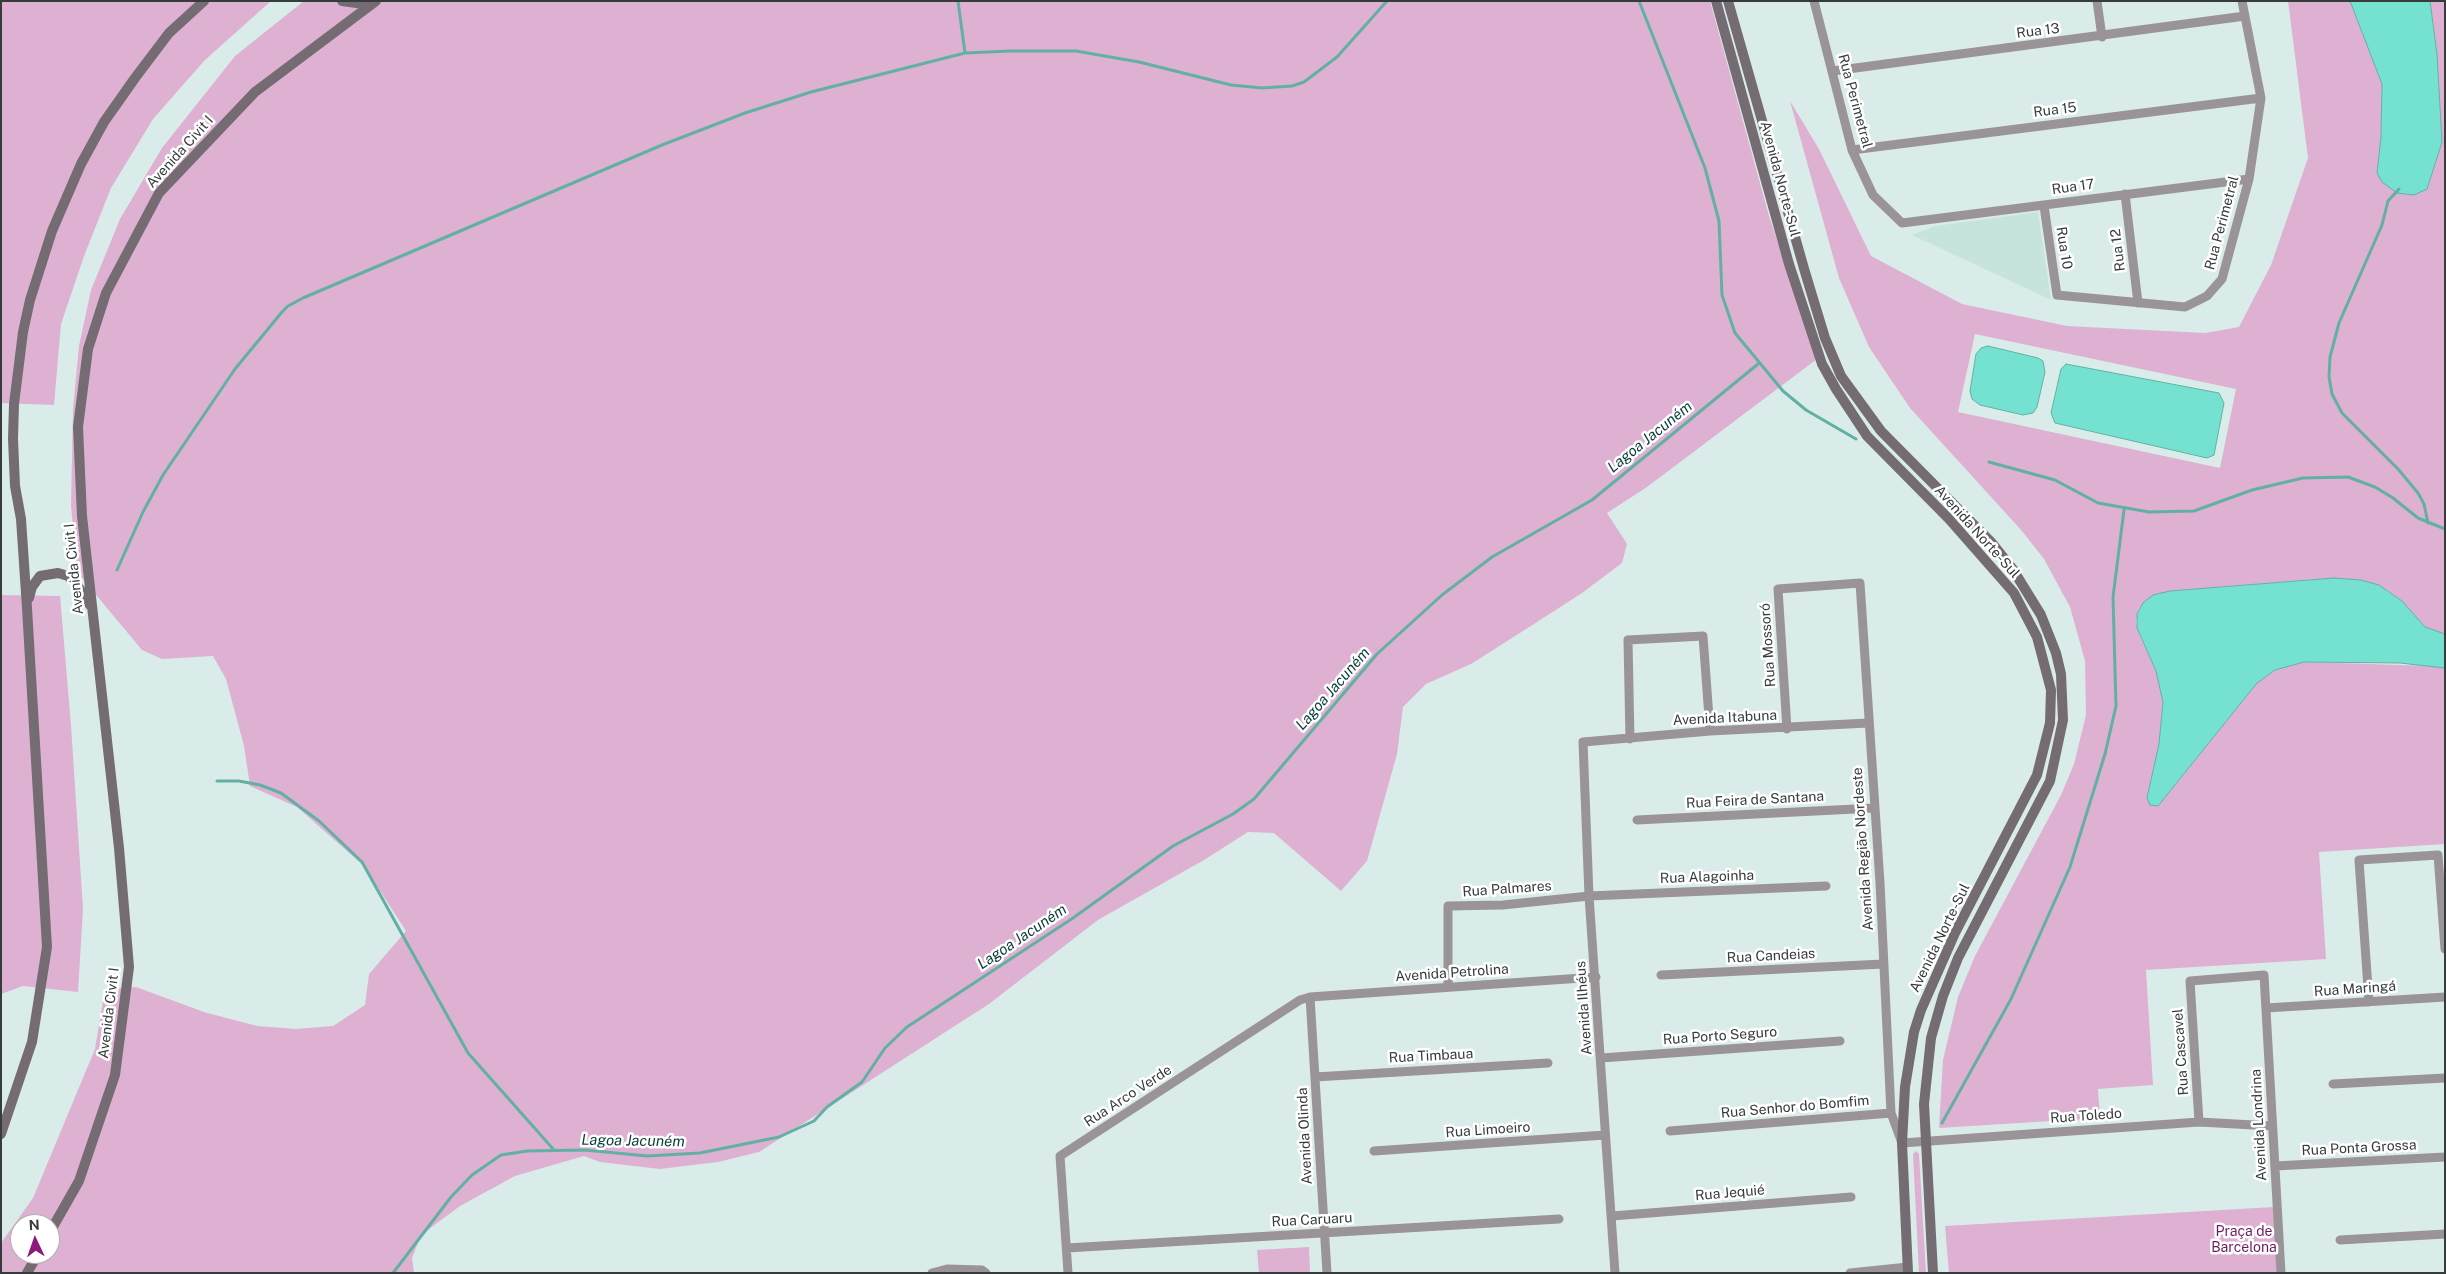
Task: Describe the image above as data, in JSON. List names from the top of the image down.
{
  "streets": {
    "main road": ["Avenida Civit I", "Avenida Norte-Sul"],
    "street": [
      "Rua 13",
      "Rua Perimetral",
      "Rua 15",
      "Rua 17",
      "Rua 10",
      "Rua 12",
      "Rua Mossoró",
      "Avenida Itabuna",
      "Rua Feira de Santana",
      "Avenida Região Nordeste",
      "Rua Alagoinha",
      "Rua Palmares",
      "Rua Candeias",
      "Avenida Petrolina",
      "Rua Maringá",
      "Avenida Ilhéus",
      "Rua Porto Seguro",
      "Rua Cascavel",
      "Rua Timbaua",
      "Rua Arco Verde",
      "Rua Senhor do Bomfim",
      "Rua Toledo",
      "Avenida Londrina",
      "Rua Limoeiro",
      "Avenida Olinda",
      "Rua Ponta Grossa",
      "Rua Jequié",
      "Rua Caruaru"
    ]
  },
  "crossings": [
    ["Rua 13", "Rua Perimetral"],
    ["Rua Perimetral", "Rua 15"],
    ["Rua Perimetral", "Rua 17"],
    ["Rua Perimetral", "Rua 10"],
    ["Rua Perimetral", "Rua 12"],
    ["Avenida Norte-Sul", "Rua Toledo"],
    ["Rua 17", "Rua 10"],
    ["Rua 17", "Rua 12"],
    ["Rua Mossoró", "Avenida Itabuna"],
    ["Rua Mossoró", "Avenida Região Nordeste"],
    ["Avenida Itabuna", "Avenida Região Nordeste"],
    ["Avenida Itabuna", "Avenida Ilhéus"],
    ["Rua Feira de Santana", "Avenida Região Nordeste"],
    ["Avenida Região Nordeste", "Rua Candeias"],
    ["Avenida Região Nordeste", "Rua Senhor do Bomfim"],
    ["Rua Alagoinha", "Rua Palmares"],
    ["Rua Alagoinha", "Avenida Ilhéus"],
    ["Rua Palmares", "Avenida Petrolina"],
    ["Rua Palmares", "Avenida Ilhéus"],
    ["Avenida Petrolina", "Avenida Ilhéus"],
    ["Avenida Petrolina", "Rua Arco Verde"],
    ["Avenida Petrolina", "Avenida Olinda"],
    ["Rua Maringá", "Avenida Londrina"],
    ["Avenida Ilhéus", "Rua Porto Seguro"],
    ["Avenida Ilhéus", "Rua Limoeiro"],
    ["Avenida Ilhéus", "Rua Jequié"],
    ["Rua Cascavel", "Rua Toledo"],
    ["Rua Cascavel", "Avenida Londrina"],
    ["Rua Timbaua", "Avenida Olinda"],
    ["Rua Arco Verde", "Avenida Olinda"],
    ["Rua Arco Verde", "Rua Caruaru"],
    ["Rua Toledo", "Avenida Londrina"],
    ["Avenida Londrina", "Rua Ponta Grossa"],
    ["Avenida Olinda", "Rua Caruaru"]
  ],
  "water": ["Lagoa Jacuném"],
  "parks": ["Praça de Barcelona"],
  "north": "top"
}
